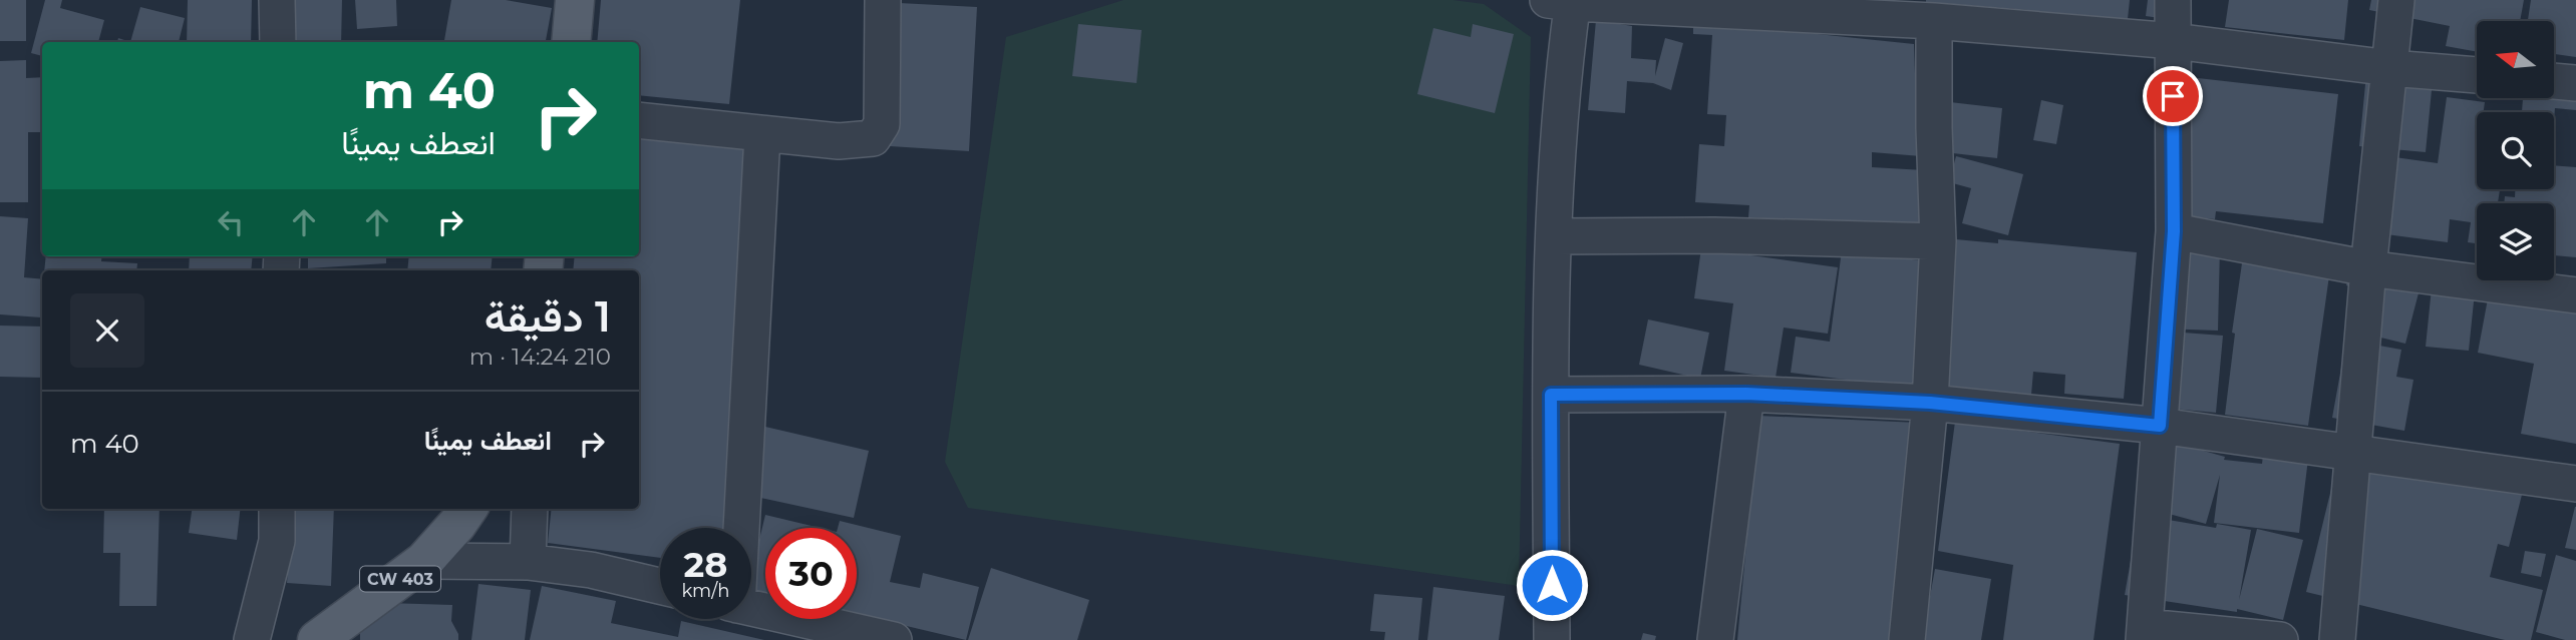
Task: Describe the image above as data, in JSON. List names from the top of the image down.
{
  "streets": {
    "main road": ["CW 403"]
  },
  "north": "left",
  "page": {
    "turn": ["40 m", "انعطف يمينًا"],
    "heading": ["1 دقيقة", "210 m · 14:24"],
    "list": [
      {
        "name": "انعطف يمينًا",
        "value": "40 m"
      }
    ],
    "speed": "28 km/h",
    "limit": "30"
  }
}
